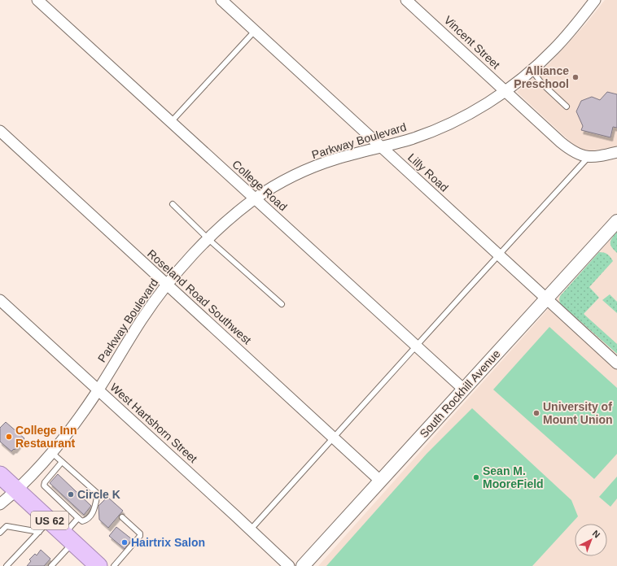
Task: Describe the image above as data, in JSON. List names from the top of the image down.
{
  "streets": {
    "highway": ["US 62"],
    "street": [
      "Vincent Street",
      "Parkway Boulevard",
      "Lilly Road",
      "College Road",
      "Roseland Road Southwest",
      "South Rockhill Avenue",
      "West Hartshorn Street"
    ]
  },
  "crossings": [
    ["Vincent Street", "Parkway Boulevard"],
    ["Parkway Boulevard", "Lilly Road"],
    ["Parkway Boulevard", "College Road"],
    ["Parkway Boulevard", "Roseland Road Southwest"],
    ["Parkway Boulevard", "West Hartshorn Street"],
    ["Parkway Boulevard", "US 62"],
    ["Lilly Road", "South Rockhill Avenue"],
    ["College Road", "South Rockhill Avenue"],
    ["Roseland Road Southwest", "South Rockhill Avenue"]
  ],
  "places": [
    "Alliance Preschool",
    "University of Mount Union",
    "College Inn Restaurant",
    "Sean M. MooreField",
    "Circle K",
    "Hairtrix Salon"
  ],
  "north": "top right"
}
